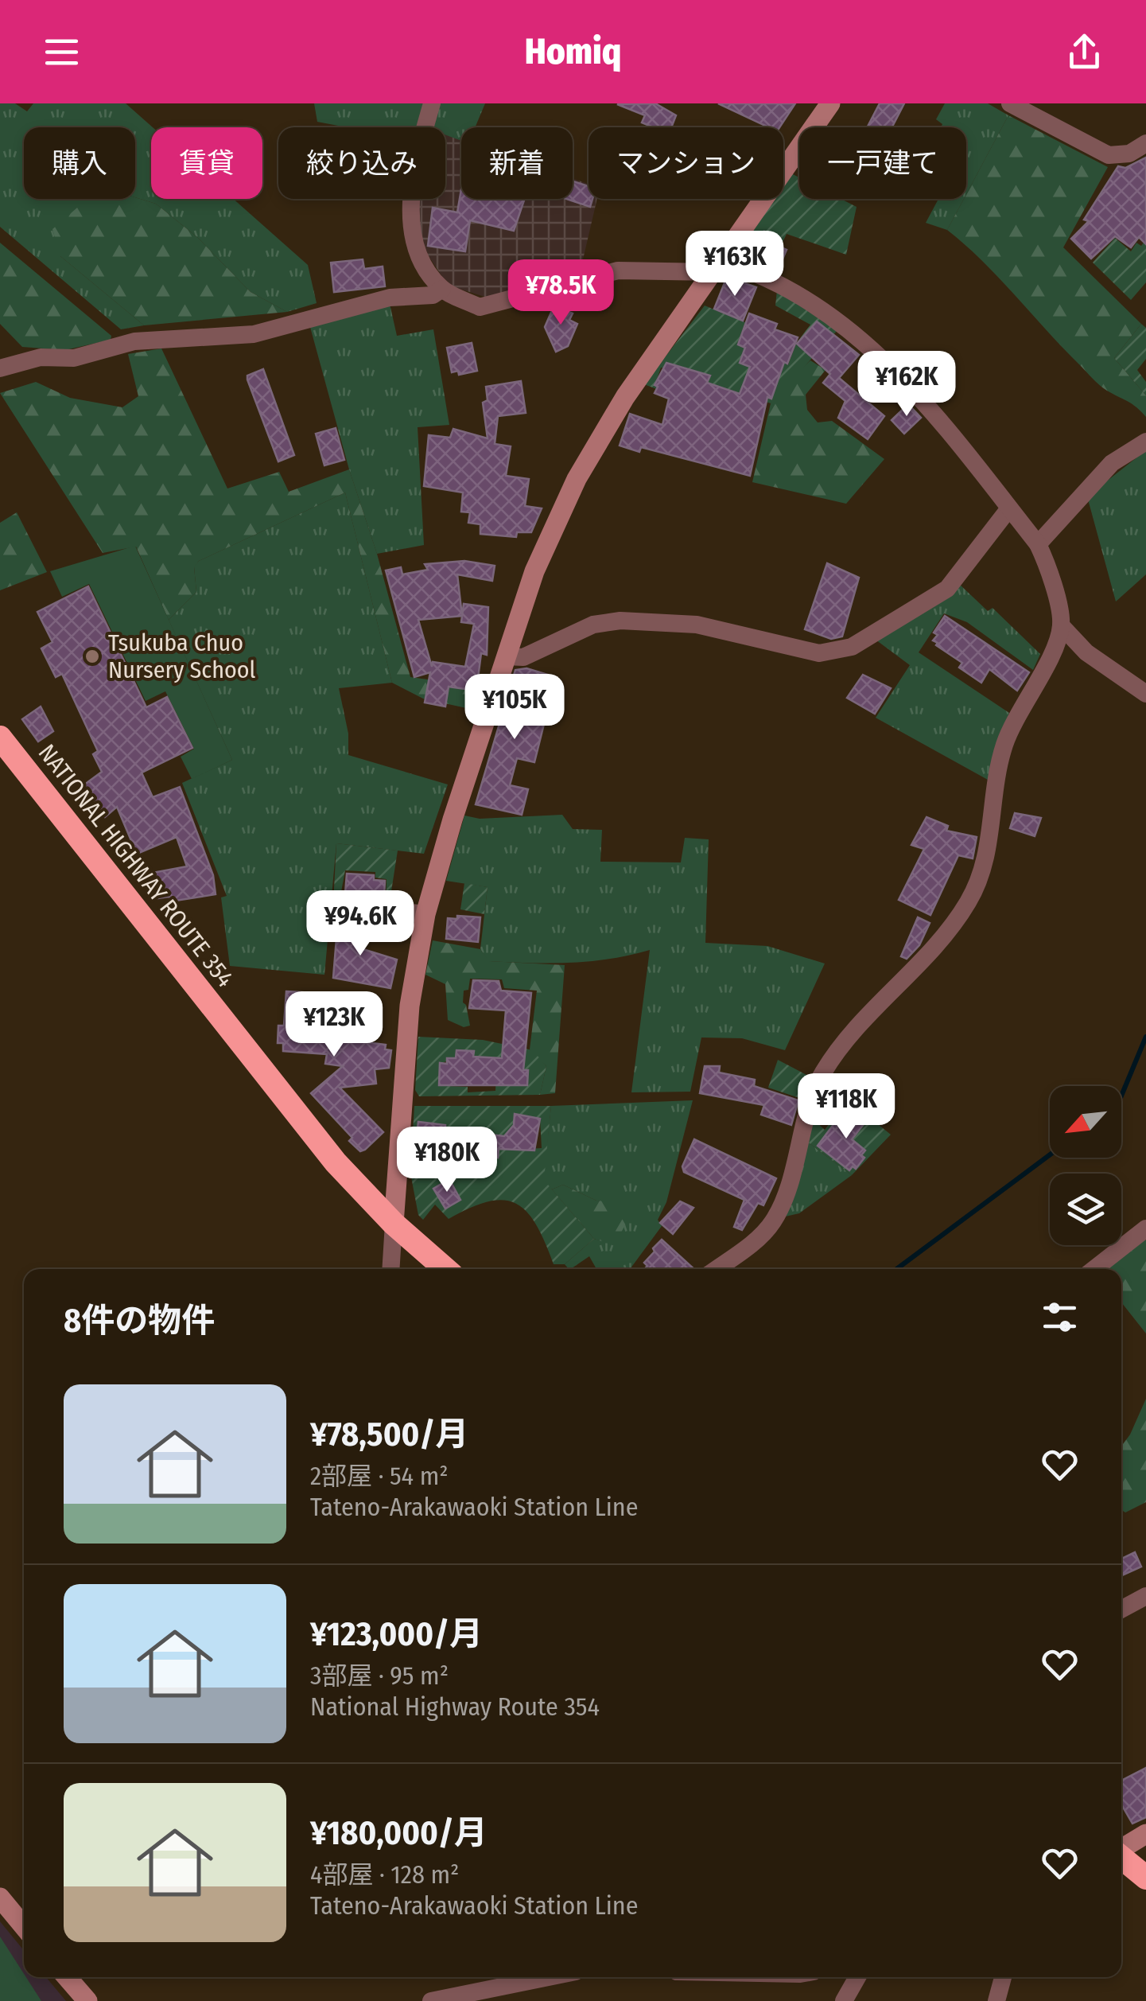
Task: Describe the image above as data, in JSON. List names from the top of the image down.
{
  "streets": {
    "highway": ["NATIONAL HIGHWAY ROUTE 354"]
  },
  "places": ["Tsukuba Chuo Nursery School"],
  "north": "bottom left",
  "page": {
    "header": "Homiq",
    "chip": [
      "購入",
      "賃貸",
      "絞り込み",
      "新着",
      "マンション",
      "一戸建て"
    ],
    "price": [
      "¥163K",
      "¥78.5K",
      "¥162K",
      "¥105K",
      "¥94.6K",
      "¥123K",
      "¥118K",
      "¥180K"
    ],
    "heading": "8件の物件",
    "list": [
      {
        "name": "¥78,500/月",
        "note": "2部屋 · 54 m² · Tateno-Arakawaoki Station Line"
      },
      {
        "name": "¥123,000/月",
        "note": "3部屋 · 95 m² · National Highway Route 354"
      },
      {
        "name": "¥180,000/月",
        "note": "4部屋 · 128 m² · Tateno-Arakawaoki Station Line"
      }
    ]
  }
}
